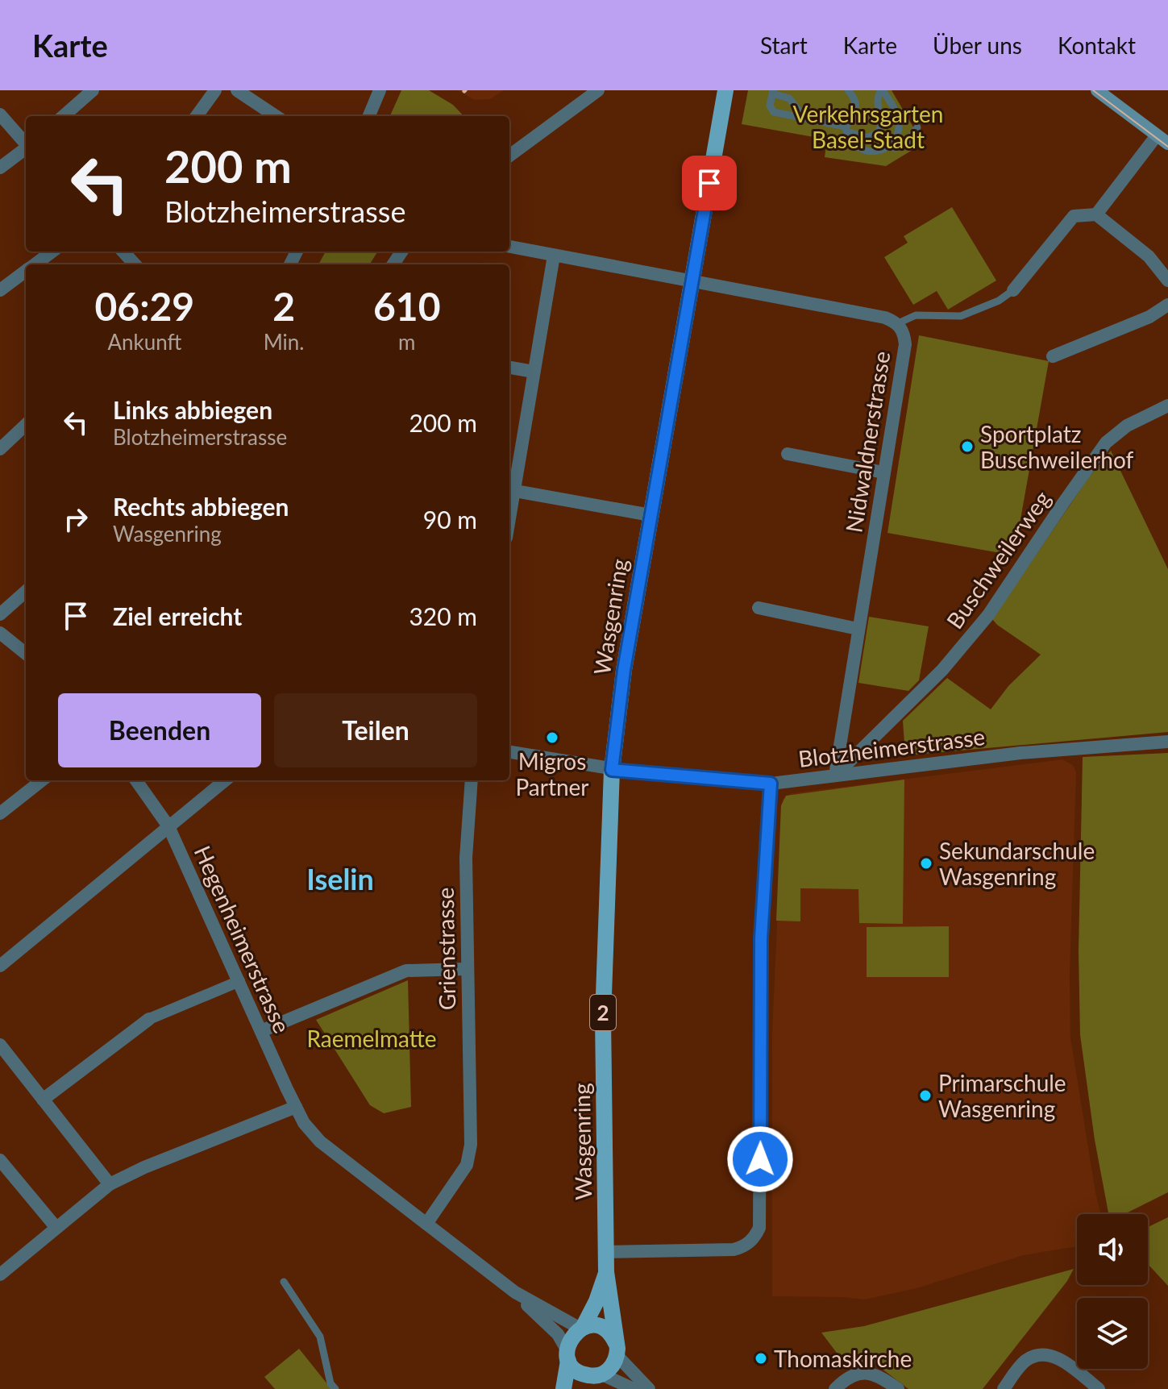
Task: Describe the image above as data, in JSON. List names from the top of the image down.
{
  "streets": {
    "main road": ["Wasgenring", "2"],
    "street": [
      "Nidwaldnerstrasse",
      "Buschweilerweg",
      "Blotzheimerstrasse",
      "Hegenheimerstrasse",
      "Grienstrasse"
    ]
  },
  "crossings": [
    ["Nidwaldnerstrasse", "Buschweilerweg"],
    ["Nidwaldnerstrasse", "Wasgenring"],
    ["Nidwaldnerstrasse", "Blotzheimerstrasse"],
    ["Buschweilerweg", "Blotzheimerstrasse"],
    ["Wasgenring", "Blotzheimerstrasse"],
    ["Wasgenring", "Hegenheimerstrasse"],
    ["Hegenheimerstrasse", "Grienstrasse"]
  ],
  "districts": ["Iselin"],
  "parks": ["Verkehrsgarten Basel-Stadt", "Raemelmatte"],
  "places": [
    "Sportplatz Buschweilerhof",
    "Migros Partner",
    "Sekundarschule Wasgenring",
    "Primarschule Wasgenring",
    "Thomaskirche"
  ],
  "page": {
    "header": "Karte",
    "nav": [
      "Start",
      "Karte",
      "Über uns",
      "Kontakt"
    ],
    "turn": ["200 m", "Blotzheimerstrasse"],
    "eta": [
      "06:29",
      "Ankunft",
      "2",
      "Min.",
      "610",
      "m"
    ],
    "list": [
      {
        "name": "Links abbiegen",
        "note": "Blotzheimerstrasse",
        "value": "200 m"
      },
      {
        "name": "Rechts abbiegen",
        "note": "Wasgenring",
        "value": "90 m"
      },
      {
        "name": "Ziel erreicht",
        "value": "320 m"
      }
    ],
    "buttons": ["Beenden", "Teilen"]
  }
}
